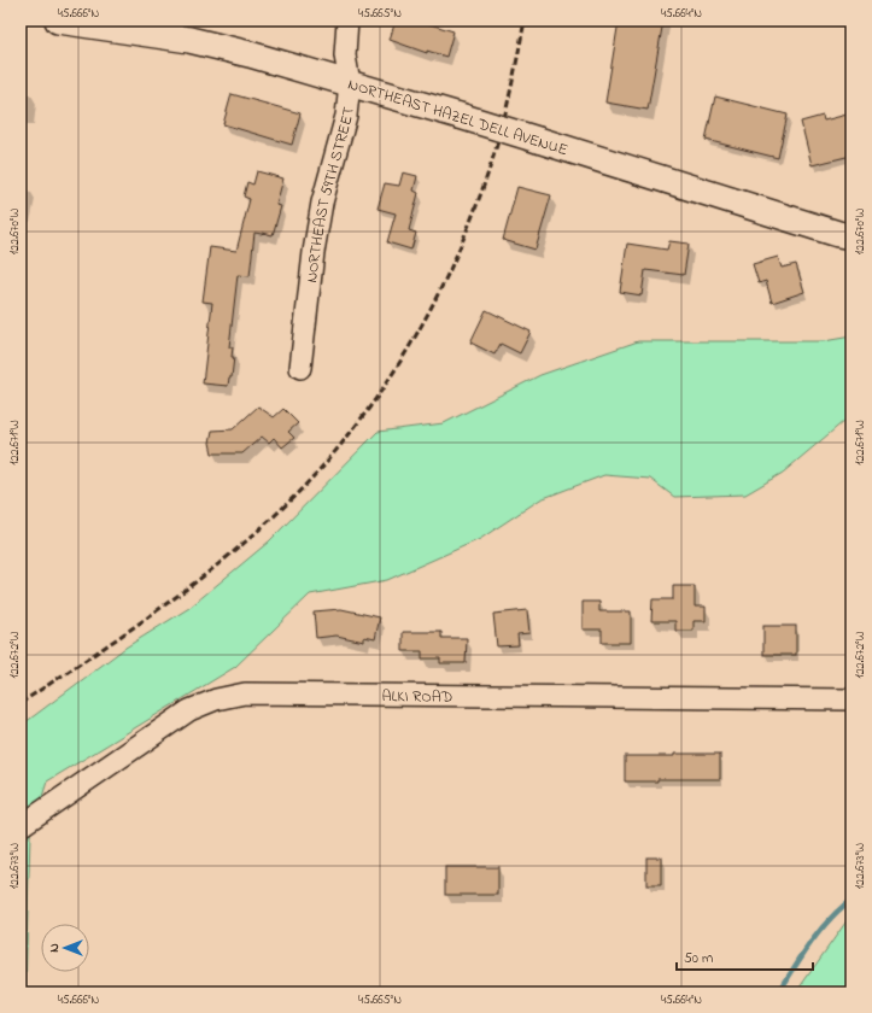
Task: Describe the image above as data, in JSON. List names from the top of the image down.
{
  "streets": {
    "street": ["NORTHEAST HAZEL DELL AVENUE", "NORTHEAST 59TH STREET", "ALKI ROAD"]
  },
  "crossings": [
    ["NORTHEAST HAZEL DELL AVENUE", "NORTHEAST 59TH STREET"]
  ],
  "scale_bar": "50 m",
  "north": "left",
  "coordinates": [
    "45.666°N",
    "45.665°N",
    "45.664°N",
    "122.670°W",
    "122.671°W",
    "122.672°W",
    "122.673°W"
  ]
}
